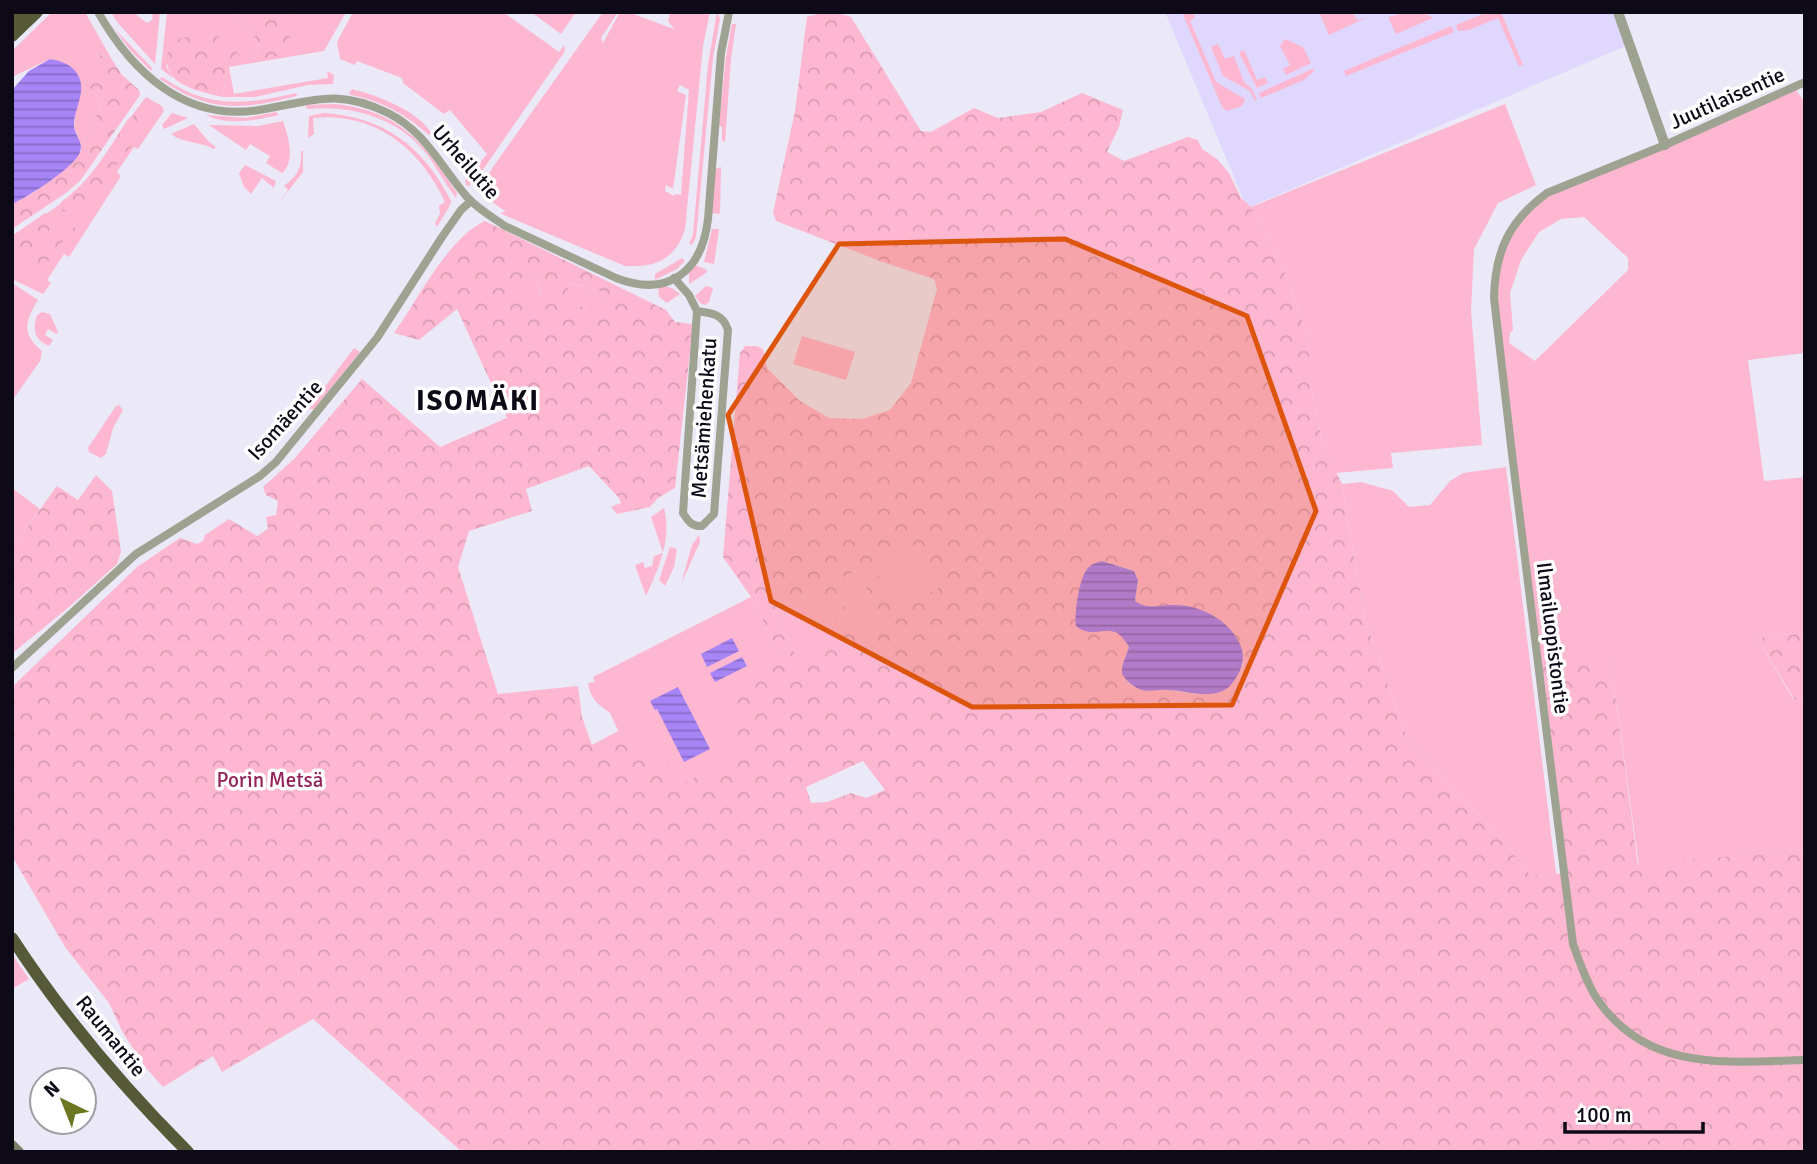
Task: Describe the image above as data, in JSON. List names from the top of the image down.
{
  "streets": {
    "highway": ["Raumantie"],
    "street": [
      "Juutilaisentie",
      "Urheilutie",
      "Metsämiehenkatu",
      "Isomäentie",
      "Ilmailuopistontie"
    ]
  },
  "crossings": [
    ["Juutilaisentie", "Ilmailuopistontie"],
    ["Urheilutie", "Metsämiehenkatu"],
    ["Urheilutie", "Isomäentie"]
  ],
  "districts": ["ISOMÄKI"],
  "parks": ["Porin Metsä"],
  "scale_bar": "100 m",
  "north": "top left"
}
